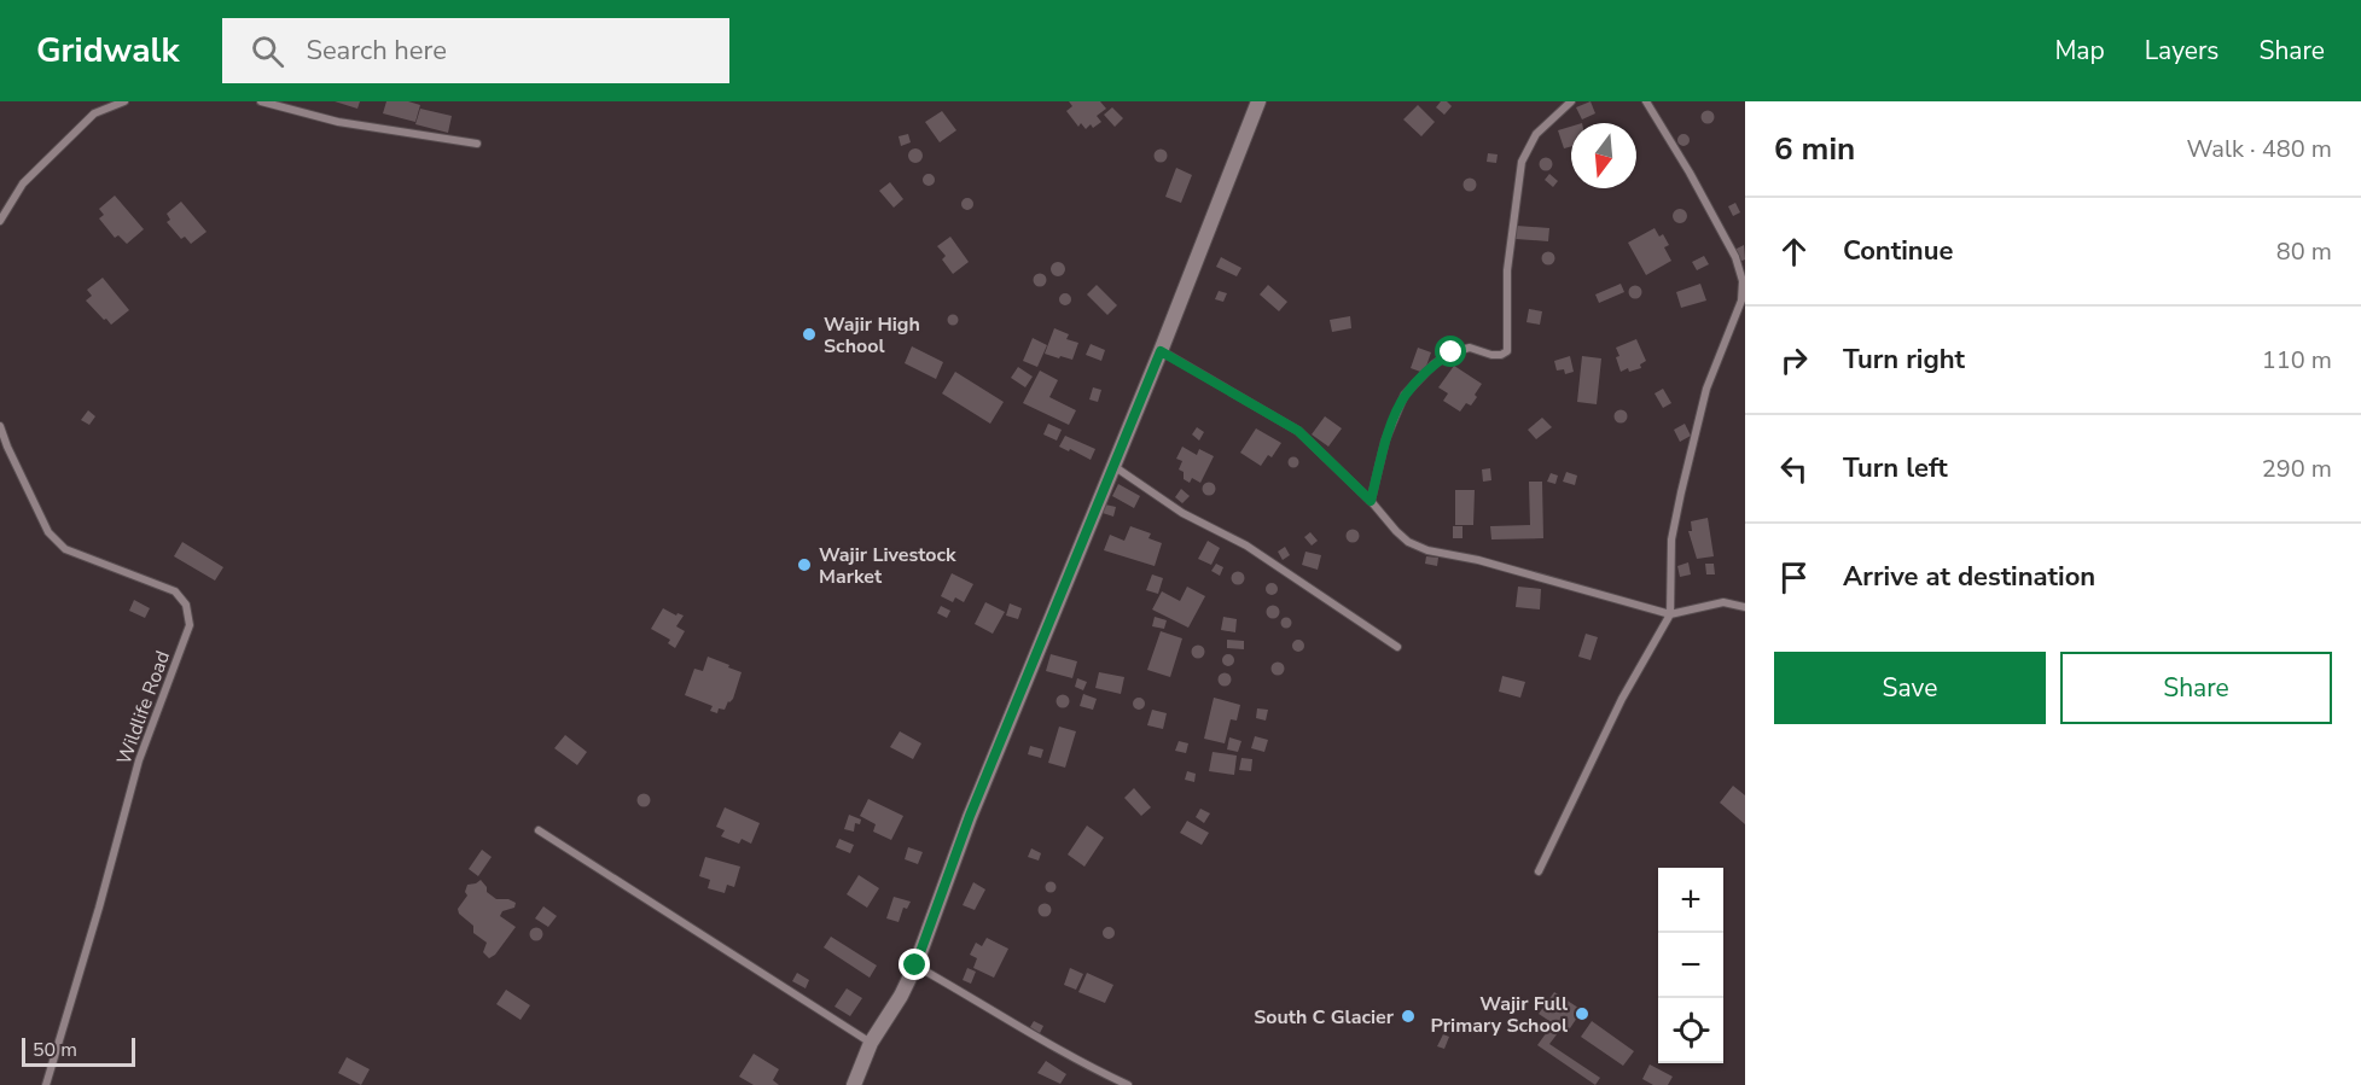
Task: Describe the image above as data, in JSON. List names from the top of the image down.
{
  "streets": {
    "street": ["Wildlife Road"]
  },
  "places": [
    "Wajir High School",
    "Wajir Livestock Market",
    "Wajir Full Primary School",
    "South C Glacier"
  ],
  "scale_bar": "50 m",
  "north": "bottom",
  "page": {
    "header": "Gridwalk",
    "search": "Search here",
    "nav": ["Map", "Layers", "Share"],
    "heading": ["6 min", "Walk · 480 m"],
    "list": [
      ["Continue", "80 m"],
      ["Turn right", "110 m"],
      ["Turn left", "290 m"],
      "Arrive at destination"
    ],
    "buttons": ["Save", "Share"],
    "map_buttons": ["+", "−"],
    "scale": "50 m"
  }
}
